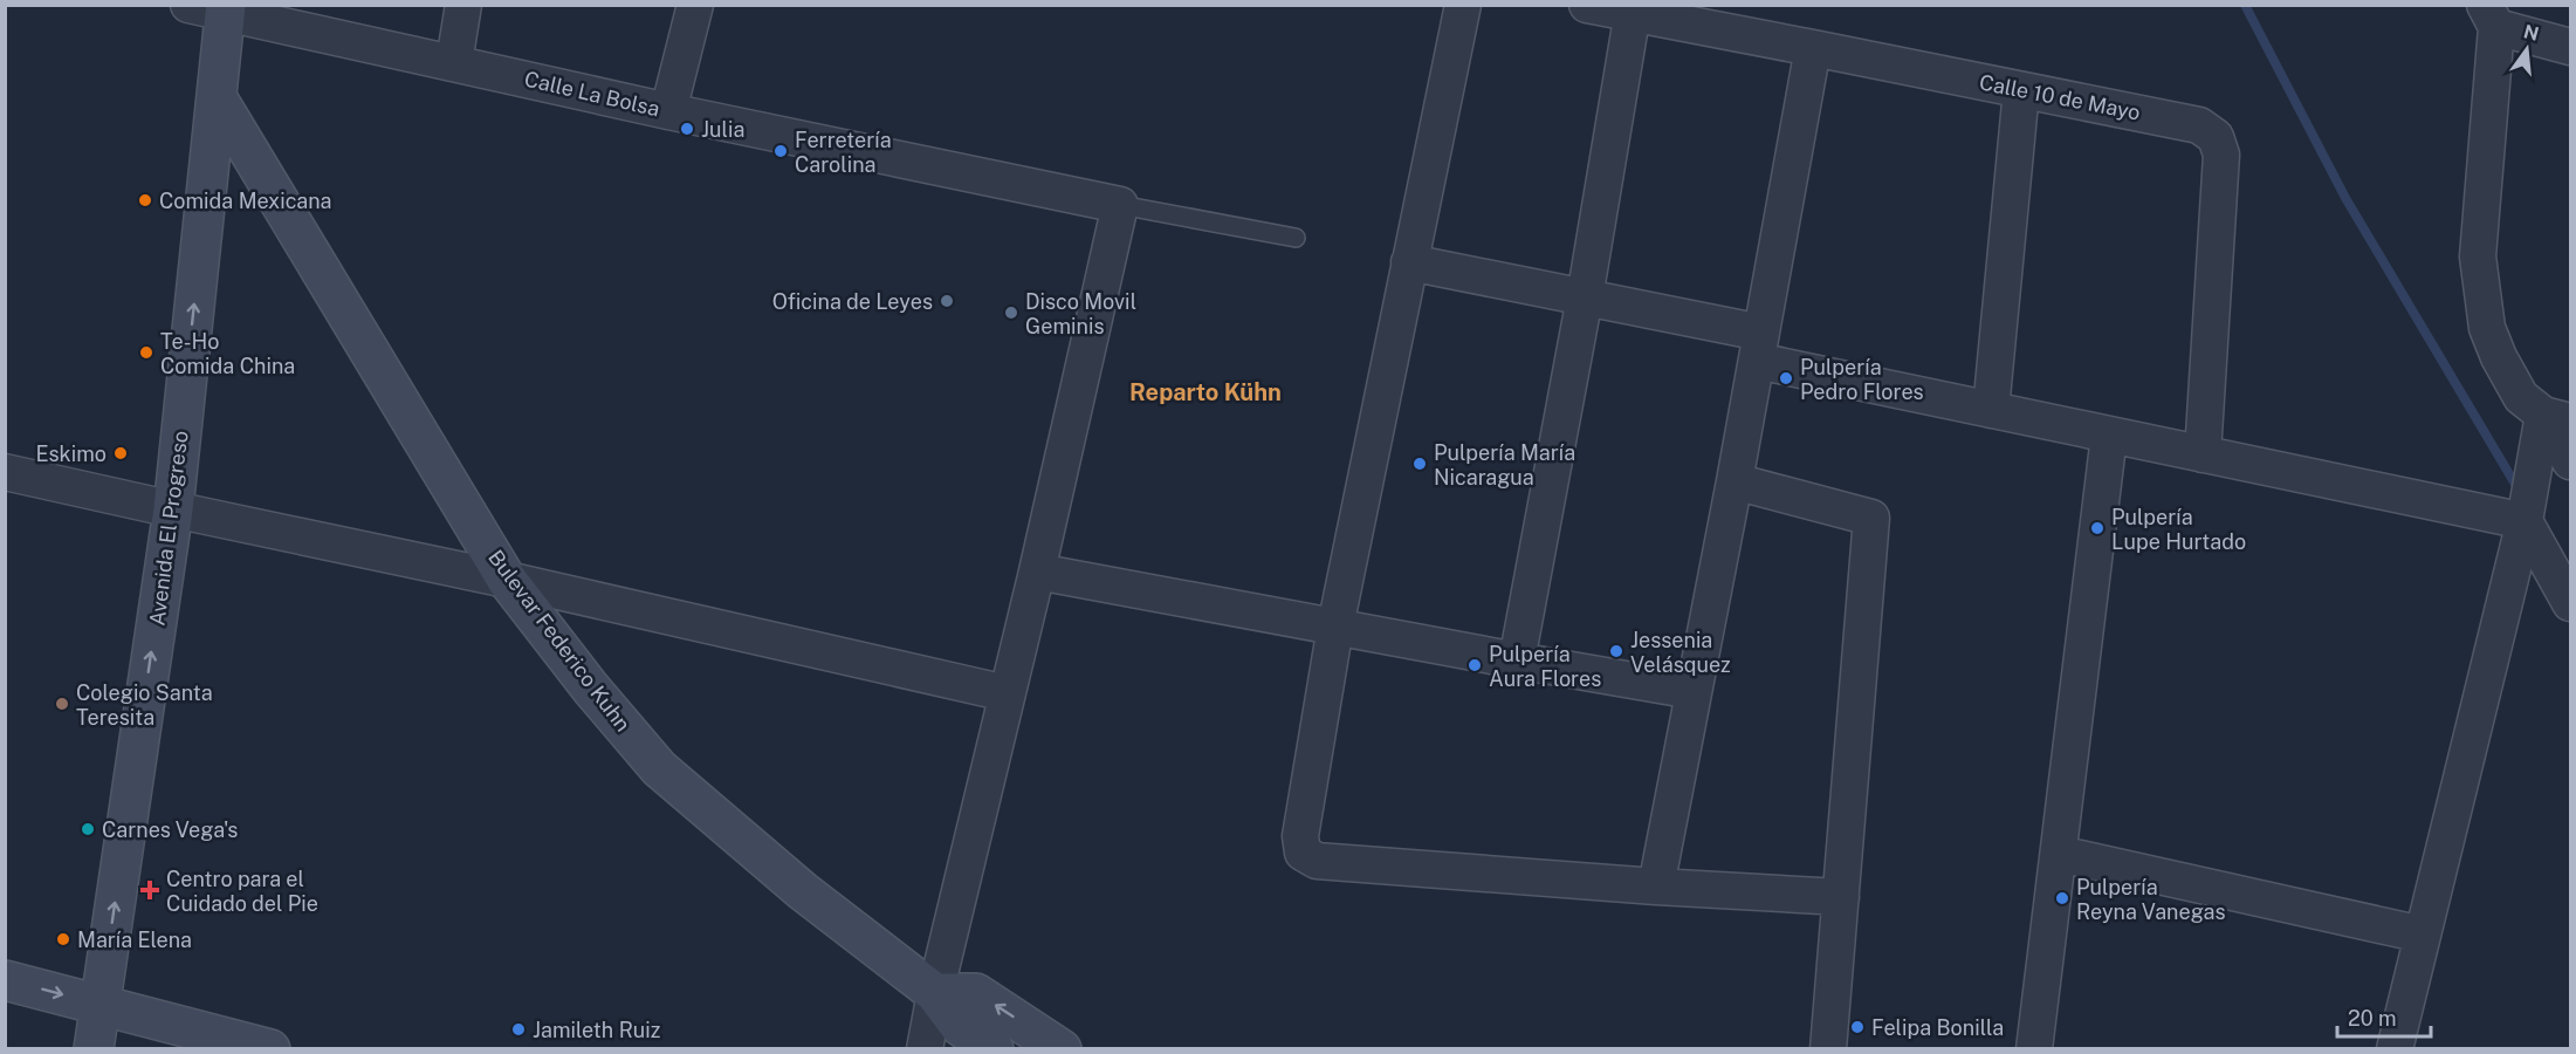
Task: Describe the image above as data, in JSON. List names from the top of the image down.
{
  "streets": {
    "street": [
      "Calle La Bolsa",
      "Calle 10 de Mayo",
      "Avenida El Progreso",
      "Bulevar Federico Kuhn"
    ]
  },
  "crossings": [
    ["Calle La Bolsa", "Avenida El Progreso"],
    ["Avenida El Progreso", "Bulevar Federico Kuhn"]
  ],
  "one_way": ["Avenida El Progreso"],
  "districts": ["Reparto Kühn"],
  "places": {
    "other": [
      "Julia",
      "Ferretería Carolina",
      "Comida Mexicana",
      "Oficina de Leyes",
      "Disco Movil Geminis",
      "Te-Ho Comida China",
      "Pulpería Pedro Flores",
      "Eskimo",
      "Pulpería María Nicaragua",
      "Pulpería Lupe Hurtado",
      "Jessenia Velásquez",
      "Pulpería Aura Flores",
      "Colegio Santa Teresita",
      "Carnes Vega's",
      "Pulpería Reyna Vanegas",
      "María Elena",
      "Felipa Bonilla",
      "Jamileth Ruiz"
    ],
    "health": ["Centro para el Cuidado del Pie"]
  },
  "scale_bar": "20 m",
  "north": "top"
}
